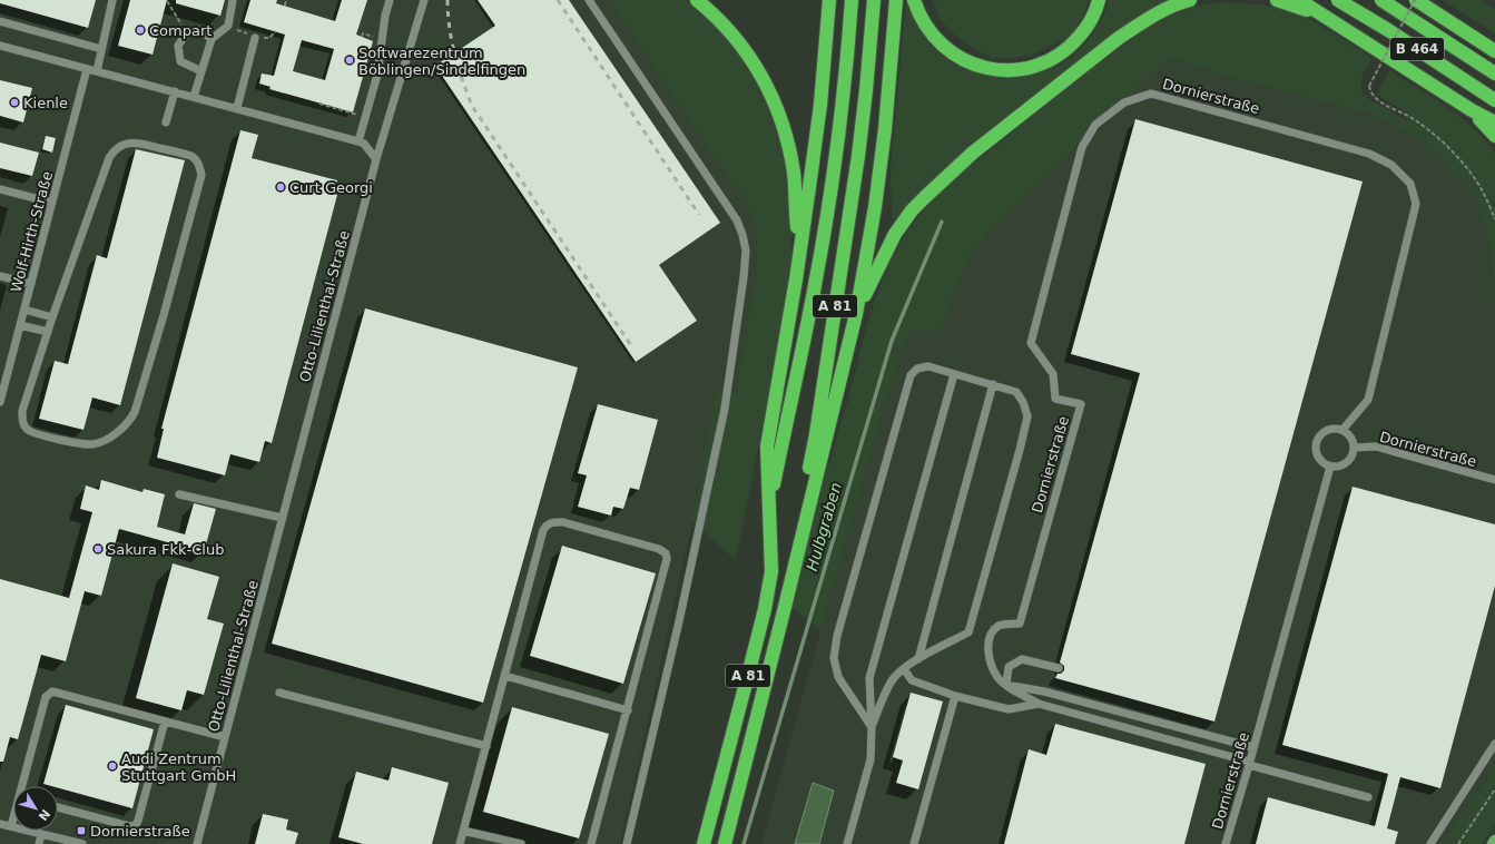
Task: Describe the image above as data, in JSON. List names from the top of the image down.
{
  "streets": {
    "highway": ["B 464", "A 81"],
    "street": ["Dornierstraße", "Wolf-Hirth-Straße", "Otto-Lilienthal-Straße"]
  },
  "water": ["Hulbgraben"],
  "places": {
    "other": [
      "Compart",
      "Softwarezentrum Böblingen/Sindelfingen",
      "Kienle",
      "Curt Georgi",
      "Sakura Fkk-Club",
      "Audi Zentrum Stuttgart GmbH"
    ],
    "transit": ["Dornierstraße"]
  },
  "north": "bottom right"
}
